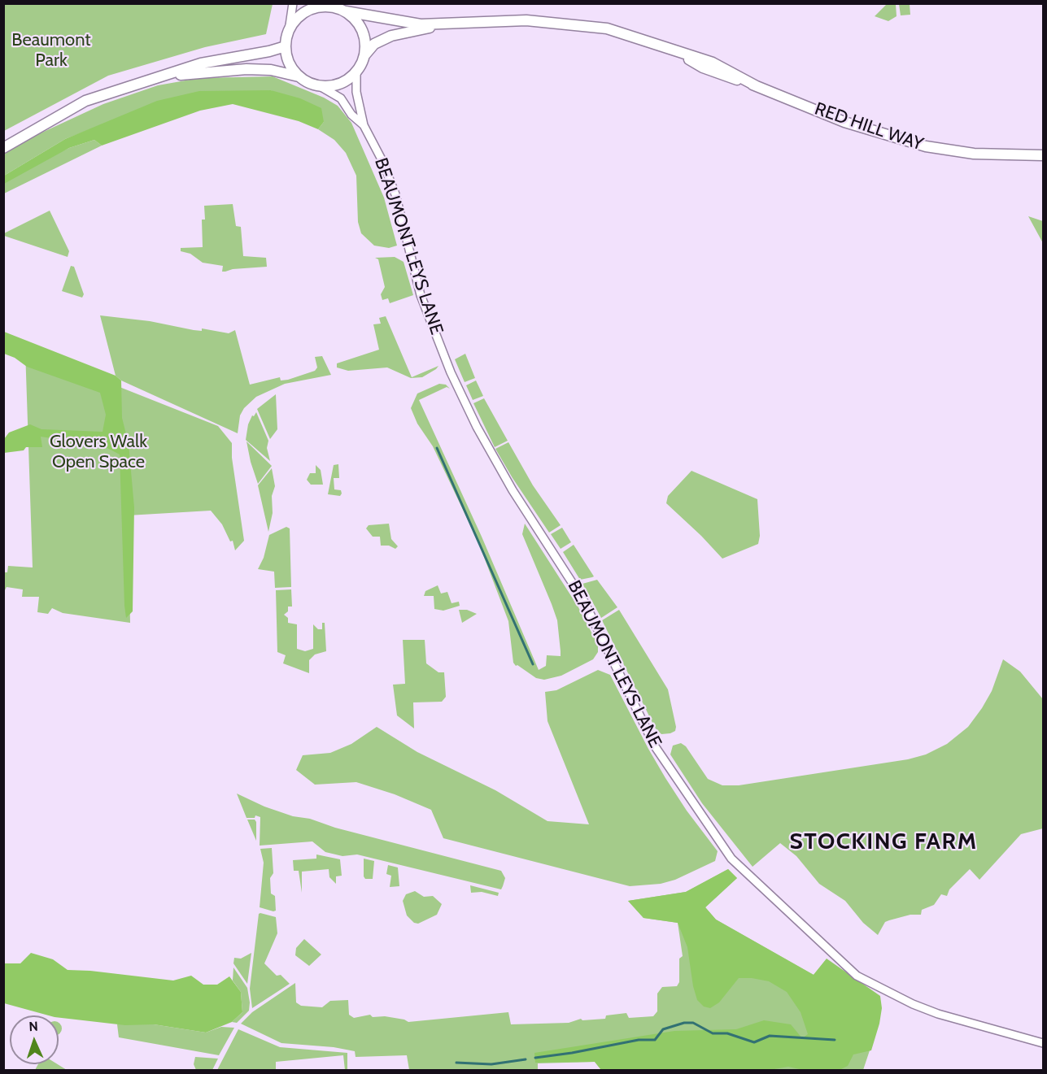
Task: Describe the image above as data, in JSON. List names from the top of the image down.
{
  "streets": {
    "highway": ["RED HILL WAY"],
    "street": ["BEAUMONT LEYS LANE"]
  },
  "crossings": [
    ["RED HILL WAY", "BEAUMONT LEYS LANE"]
  ],
  "districts": ["STOCKING FARM"],
  "parks": ["Beaumont Park", "Glovers Walk Open Space"],
  "north": "top"
}
